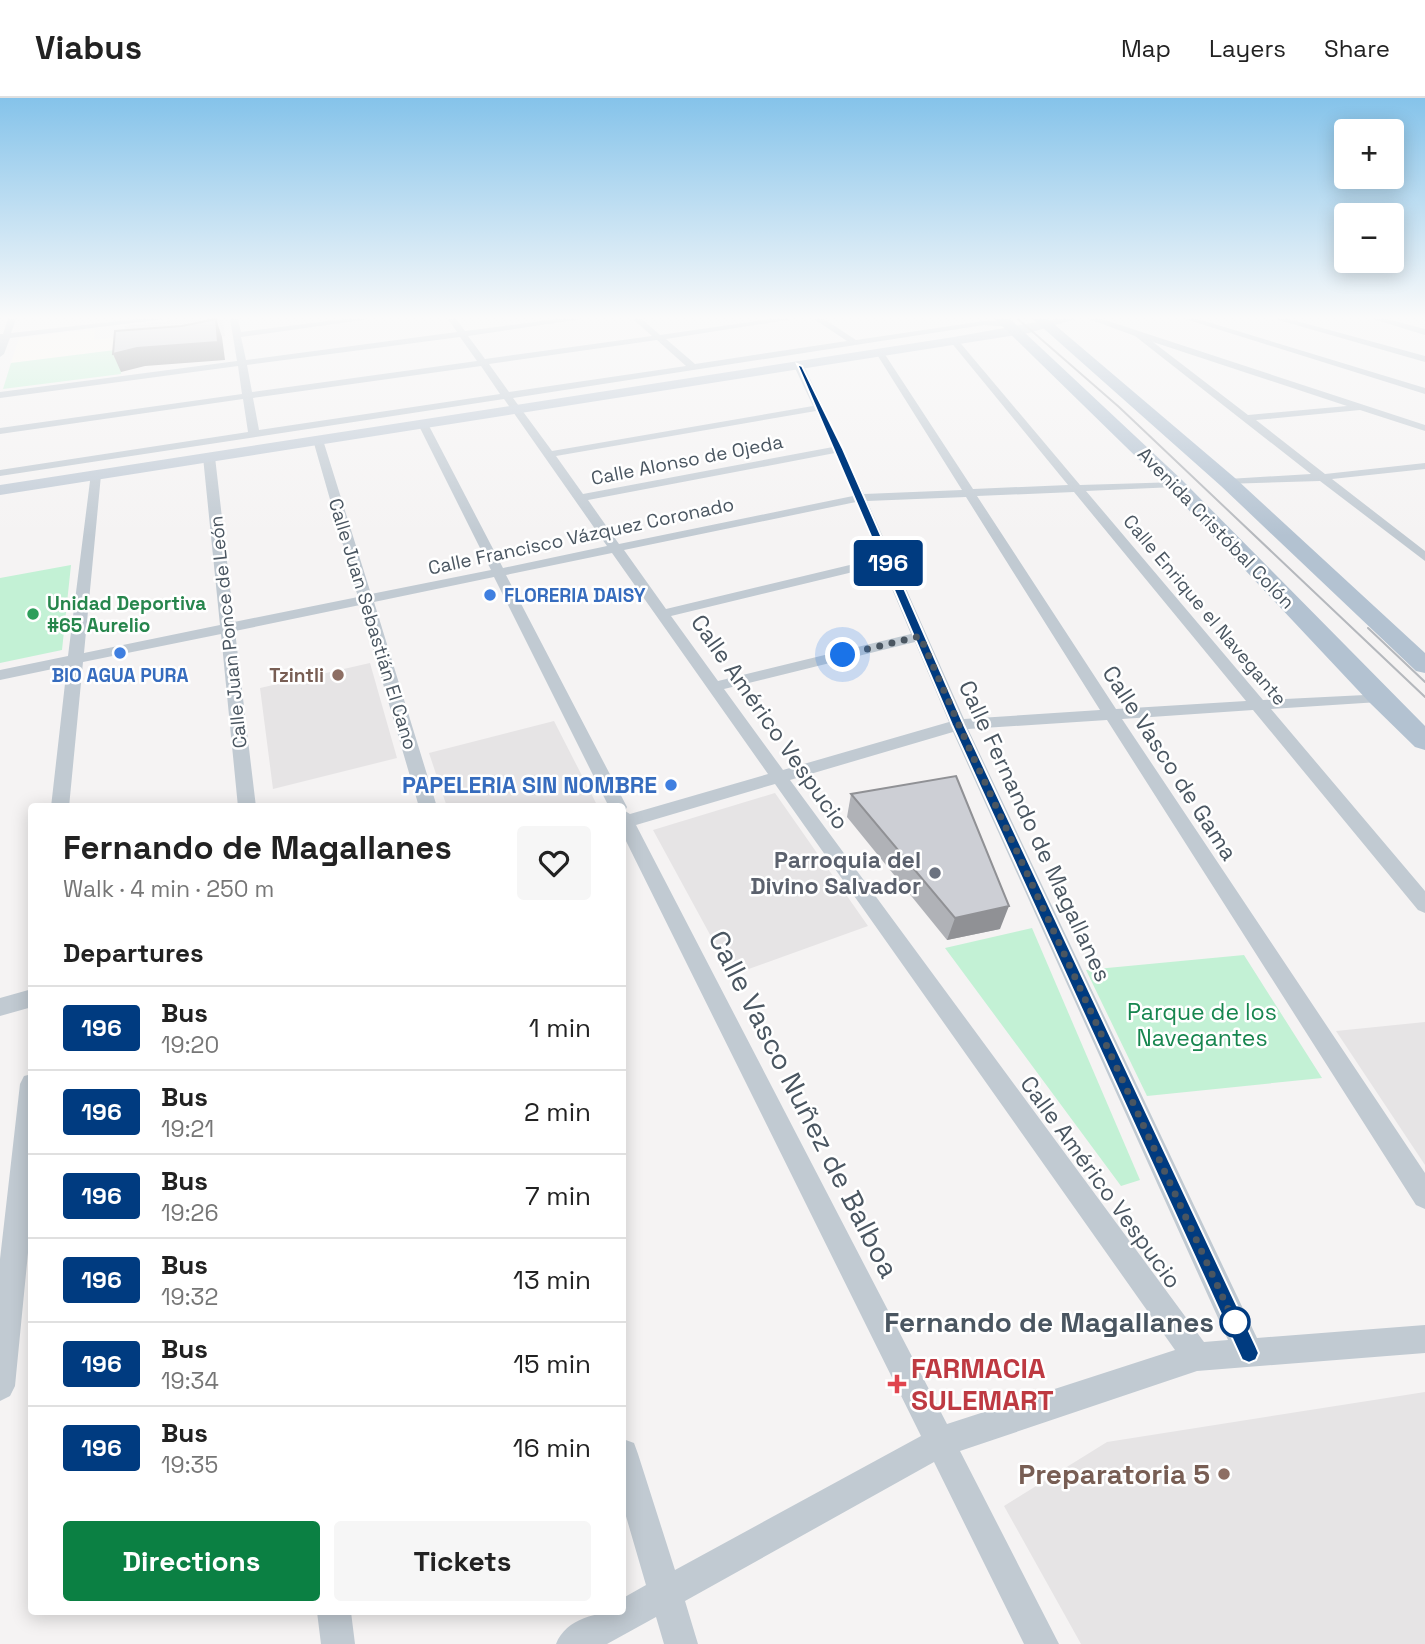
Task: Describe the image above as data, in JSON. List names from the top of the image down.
{
  "streets": {
    "main road": ["Avenida Cristóbal Colón"],
    "street": [
      "Calle Alonso de Ojeda",
      "Calle Francisco Vázquez Coronado",
      "Calle Enrique el Navegante",
      "Calle Juan Sebastián El Cano",
      "Calle Juan Ponce de León",
      "Calle Américo Vespucio",
      "Calle Vasco de Gama",
      "Calle Fernando de Magallanes",
      "Calle Vasco Nuñez de Balboa"
    ]
  },
  "crossings": [
    ["Calle Alonso de Ojeda", "Calle Américo Vespucio"],
    ["Calle Alonso de Ojeda", "Calle Fernando de Magallanes"],
    ["Avenida Cristóbal Colón", "Calle Francisco Vázquez Coronado"],
    ["Calle Francisco Vázquez Coronado", "Calle Enrique el Navegante"],
    ["Calle Francisco Vázquez Coronado", "Calle Juan Sebastián El Cano"],
    ["Calle Francisco Vázquez Coronado", "Calle Juan Ponce de León"],
    ["Calle Francisco Vázquez Coronado", "Calle Américo Vespucio"],
    ["Calle Francisco Vázquez Coronado", "Calle Vasco de Gama"],
    ["Calle Francisco Vázquez Coronado", "Calle Fernando de Magallanes"],
    ["Calle Francisco Vázquez Coronado", "Calle Vasco Nuñez de Balboa"]
  ],
  "parks": ["Parque de los Navegantes"],
  "places": {
    "other": [
      "FLORERIA DAISY",
      "Unidad Deportiva #65 Aurelio",
      "BIO AGUA PURA",
      "Tzintli",
      "PAPELERIA SIN NOMBRE",
      "Parroquia del Divino Salvador",
      "Fernando de Magallanes",
      "Preparatoria 5"
    ],
    "health": ["FARMACIA SULEMART"]
  },
  "lines": ["bus line 196"],
  "page": {
    "header": "Viabus",
    "nav": ["Map", "Layers", "Share"],
    "on_map": "196",
    "map_buttons": ["+", "−"],
    "heading": [
      ["Fernando de Magallanes", "Walk · 4 min · 250 m"],
      "Departures"
    ],
    "list": [
      {
        "mark": "196",
        "name": "Bus",
        "note": "19:20",
        "value": "1 min"
      },
      {
        "mark": "196",
        "name": "Bus",
        "note": "19:21",
        "value": "2 min"
      },
      {
        "mark": "196",
        "name": "Bus",
        "note": "19:26",
        "value": "7 min"
      },
      {
        "mark": "196",
        "name": "Bus",
        "note": "19:32",
        "value": "13 min"
      },
      {
        "mark": "196",
        "name": "Bus",
        "note": "19:34",
        "value": "15 min"
      },
      {
        "mark": "196",
        "name": "Bus",
        "note": "19:35",
        "value": "16 min"
      }
    ],
    "buttons": ["Directions", "Tickets"]
  }
}
